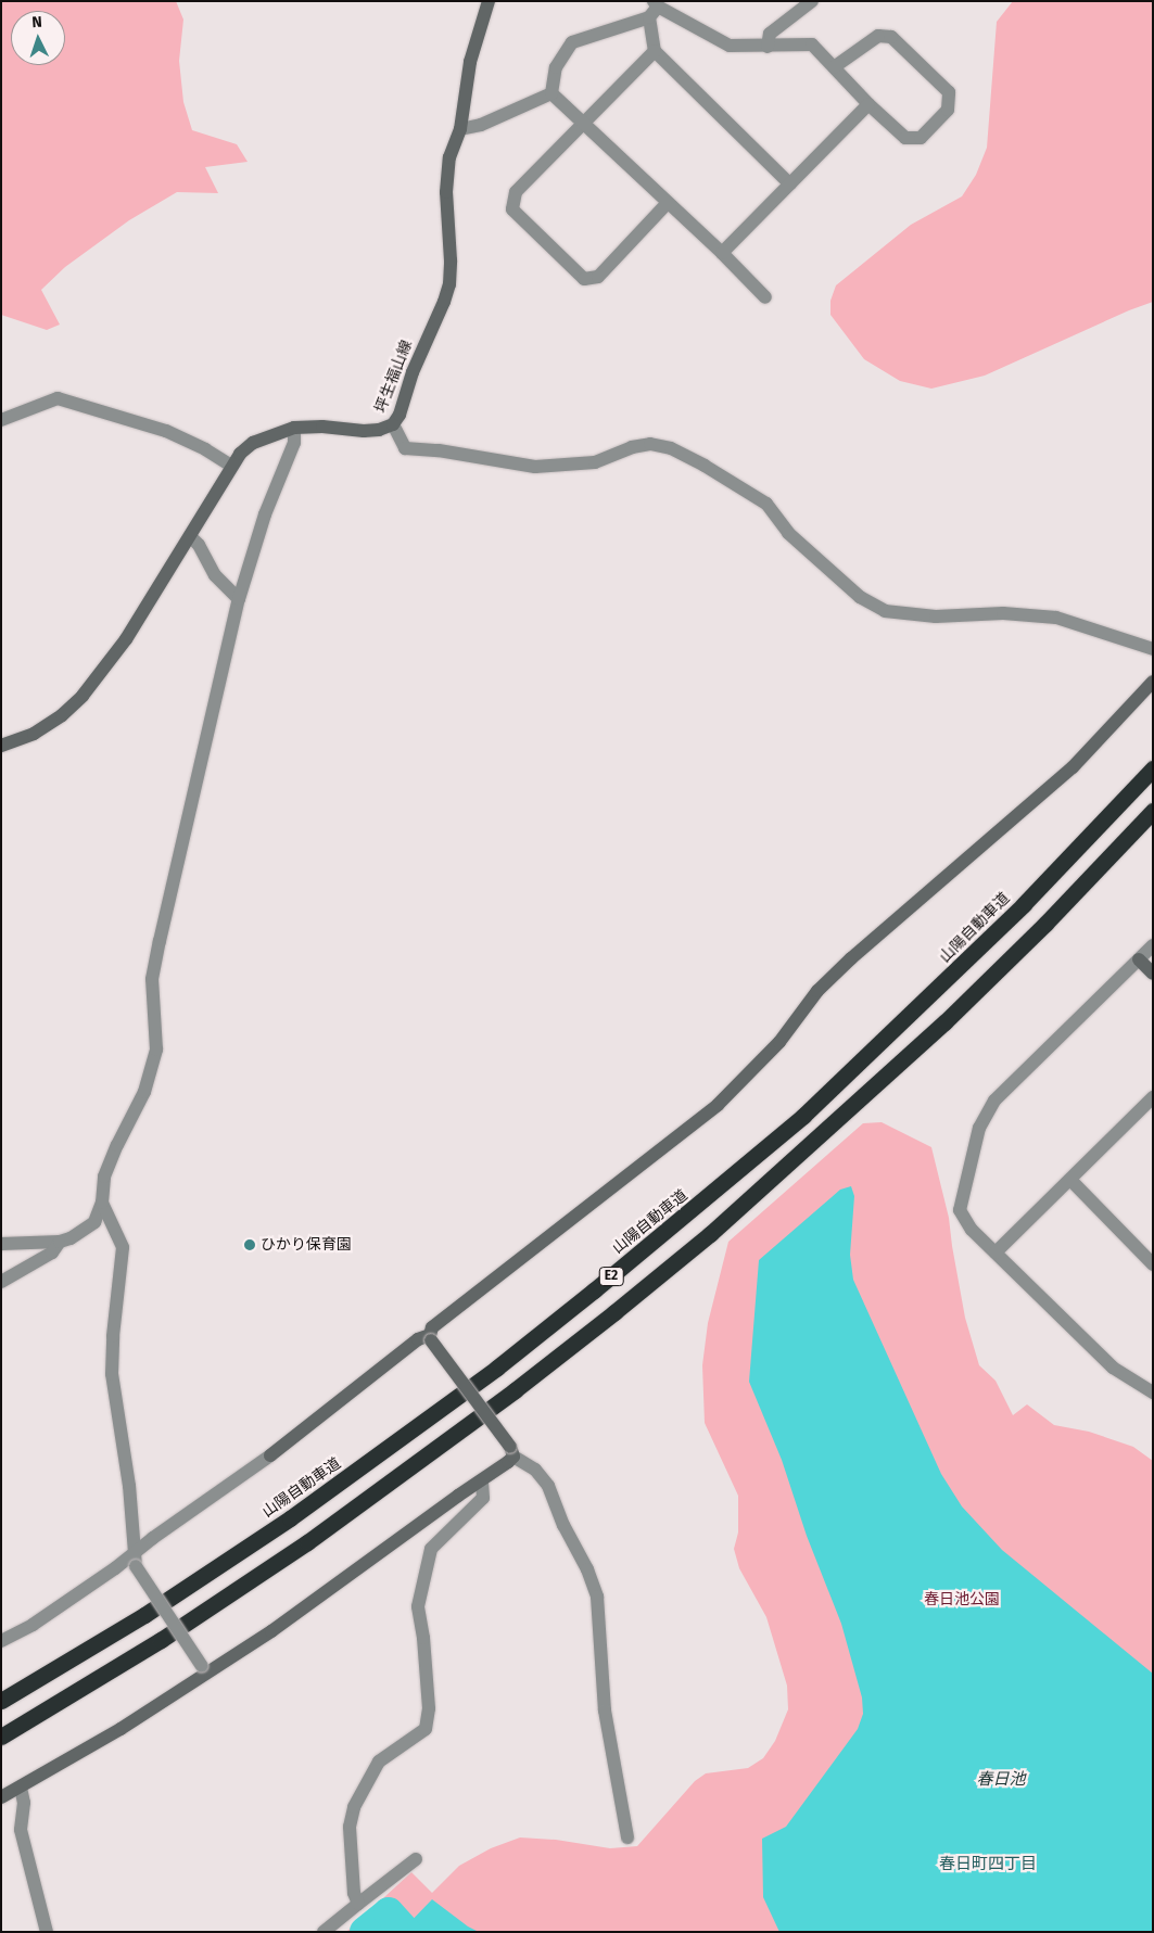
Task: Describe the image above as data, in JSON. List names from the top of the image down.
{
  "streets": {
    "highway": ["山陽自動車道", "E2"],
    "street": ["坪生福山線"]
  },
  "districts": ["春日町四丁目"],
  "water": ["春日池"],
  "parks": ["春日池公園"],
  "places": ["ひかり保育園"],
  "north": "top"
}
